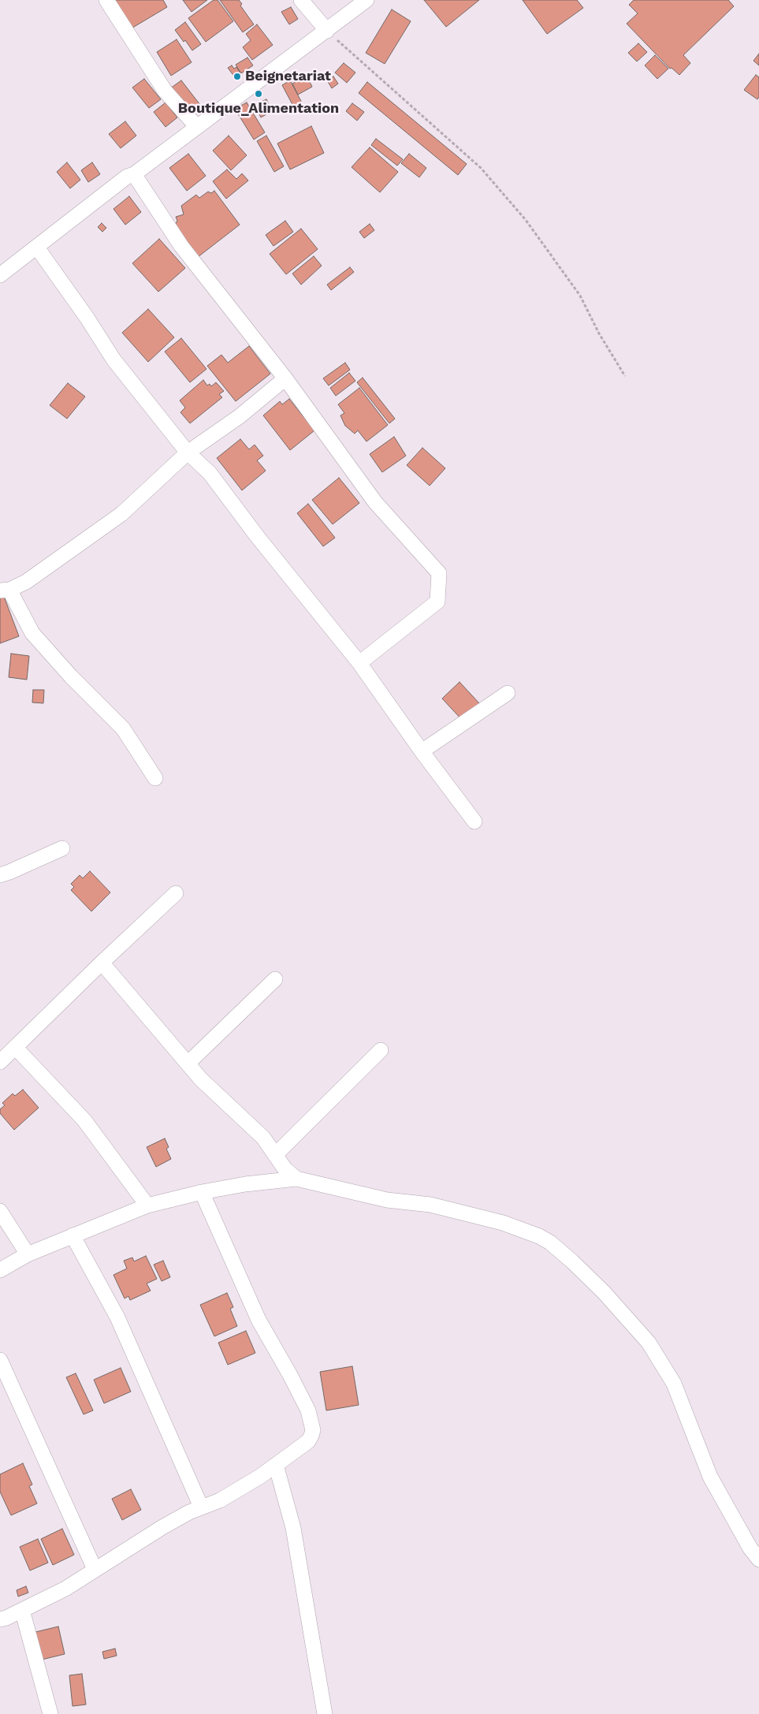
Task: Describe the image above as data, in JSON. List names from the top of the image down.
{
  "places": ["Beignetariat", "Boutique_Alimentation"]
}
